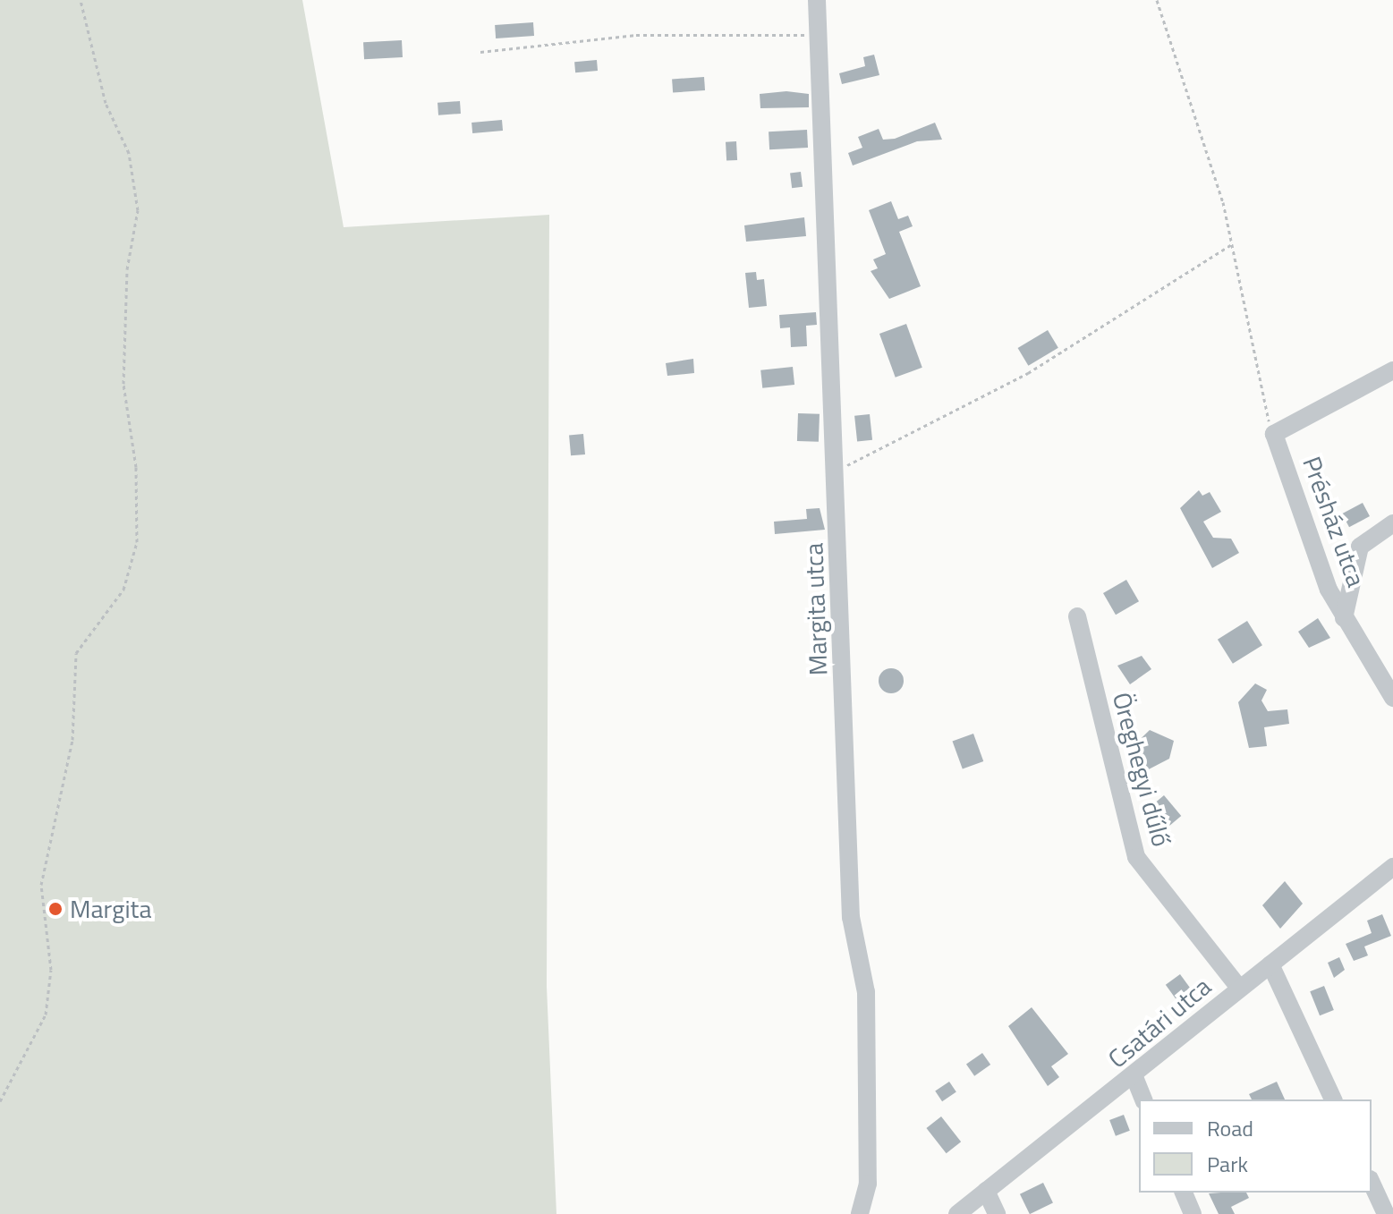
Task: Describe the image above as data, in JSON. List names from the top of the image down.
{
  "streets": {
    "street": [
      "Présház utca",
      "Margita utca",
      "Öreghegyi dűlő",
      "Csatári utca"
    ]
  },
  "crossings": [
    ["Öreghegyi dűlő", "Csatári utca"]
  ],
  "places": ["Margita"],
  "legend": ["Road", "Park"]
}
